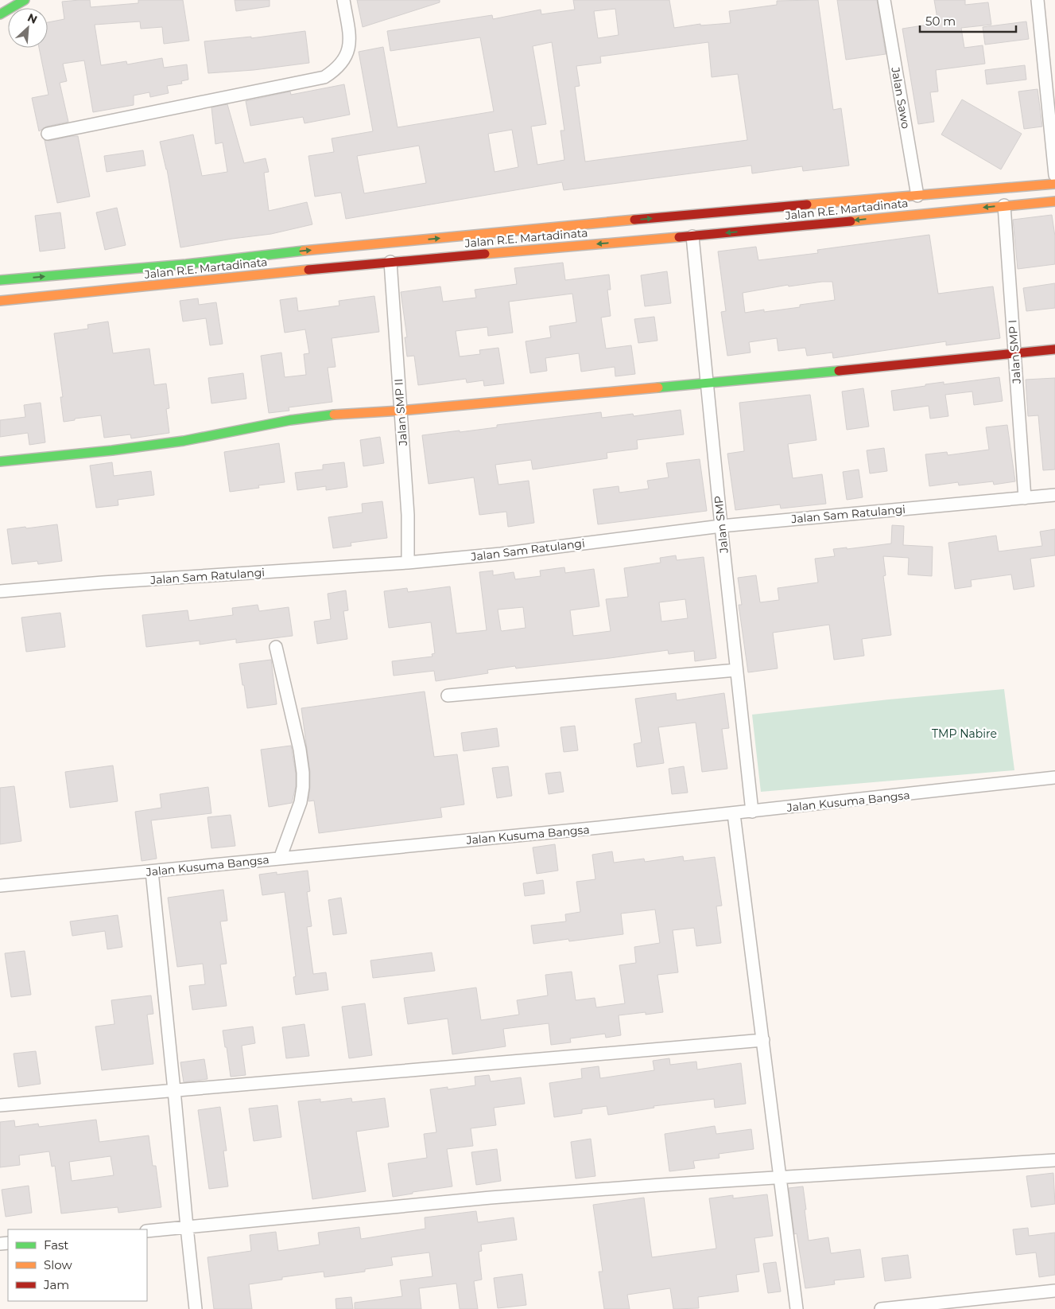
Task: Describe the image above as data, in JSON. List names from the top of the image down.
{
  "streets": {
    "main road": ["Jalan R.E. Martadinata"],
    "street": [
      "Jalan Sawo",
      "Jalan SMP I",
      "Jalan SMP II",
      "Jalan Sam Ratulangi",
      "Jalan SMP",
      "Jalan Kusuma Bangsa"
    ]
  },
  "crossings": [
    ["Jalan Sawo", "Jalan R.E. Martadinata"],
    ["Jalan R.E. Martadinata", "Jalan SMP I"],
    ["Jalan R.E. Martadinata", "Jalan SMP II"],
    ["Jalan R.E. Martadinata", "Jalan SMP"],
    ["Jalan SMP I", "Jalan Sam Ratulangi"],
    ["Jalan SMP II", "Jalan Sam Ratulangi"],
    ["Jalan Sam Ratulangi", "Jalan SMP"],
    ["Jalan SMP", "Jalan Kusuma Bangsa"]
  ],
  "parks": ["TMP Nabire"],
  "legend": ["Fast", "Slow", "Jam"],
  "scale_bar": "50 m",
  "north": "top right"
}
